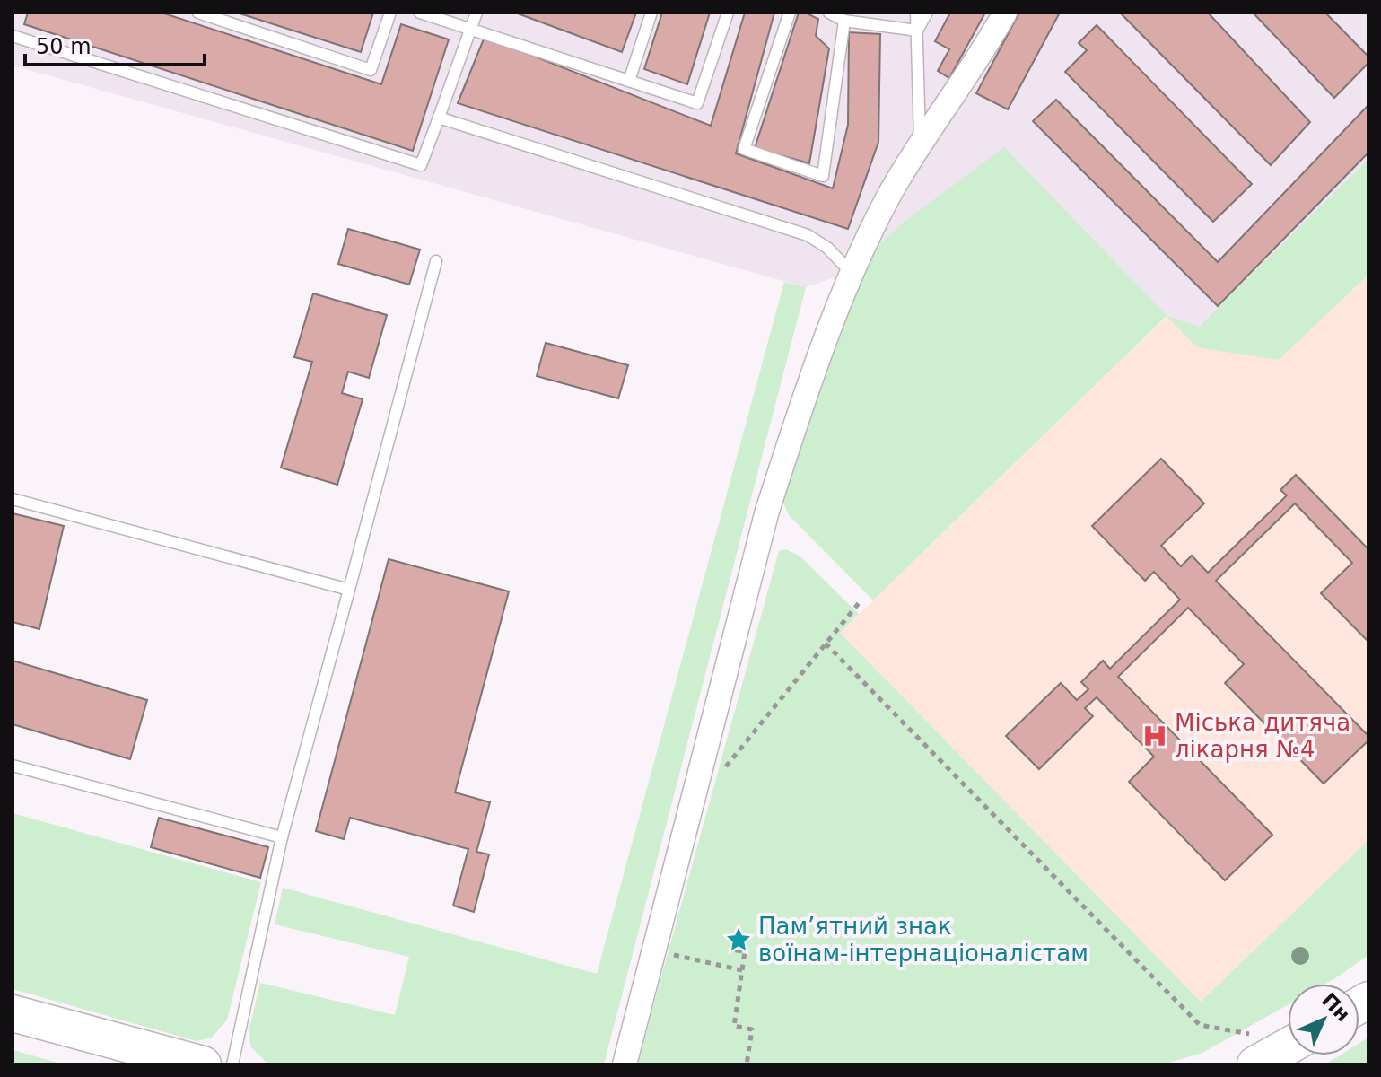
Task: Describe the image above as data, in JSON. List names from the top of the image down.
{
  "places": {
    "hospital": ["Міська дитяча лікарня №4"],
    "place": ["Пам’ятний знак воїнам-інтернаціоналістам"]
  },
  "scale_bar": "50 m",
  "north": "top right"
}
